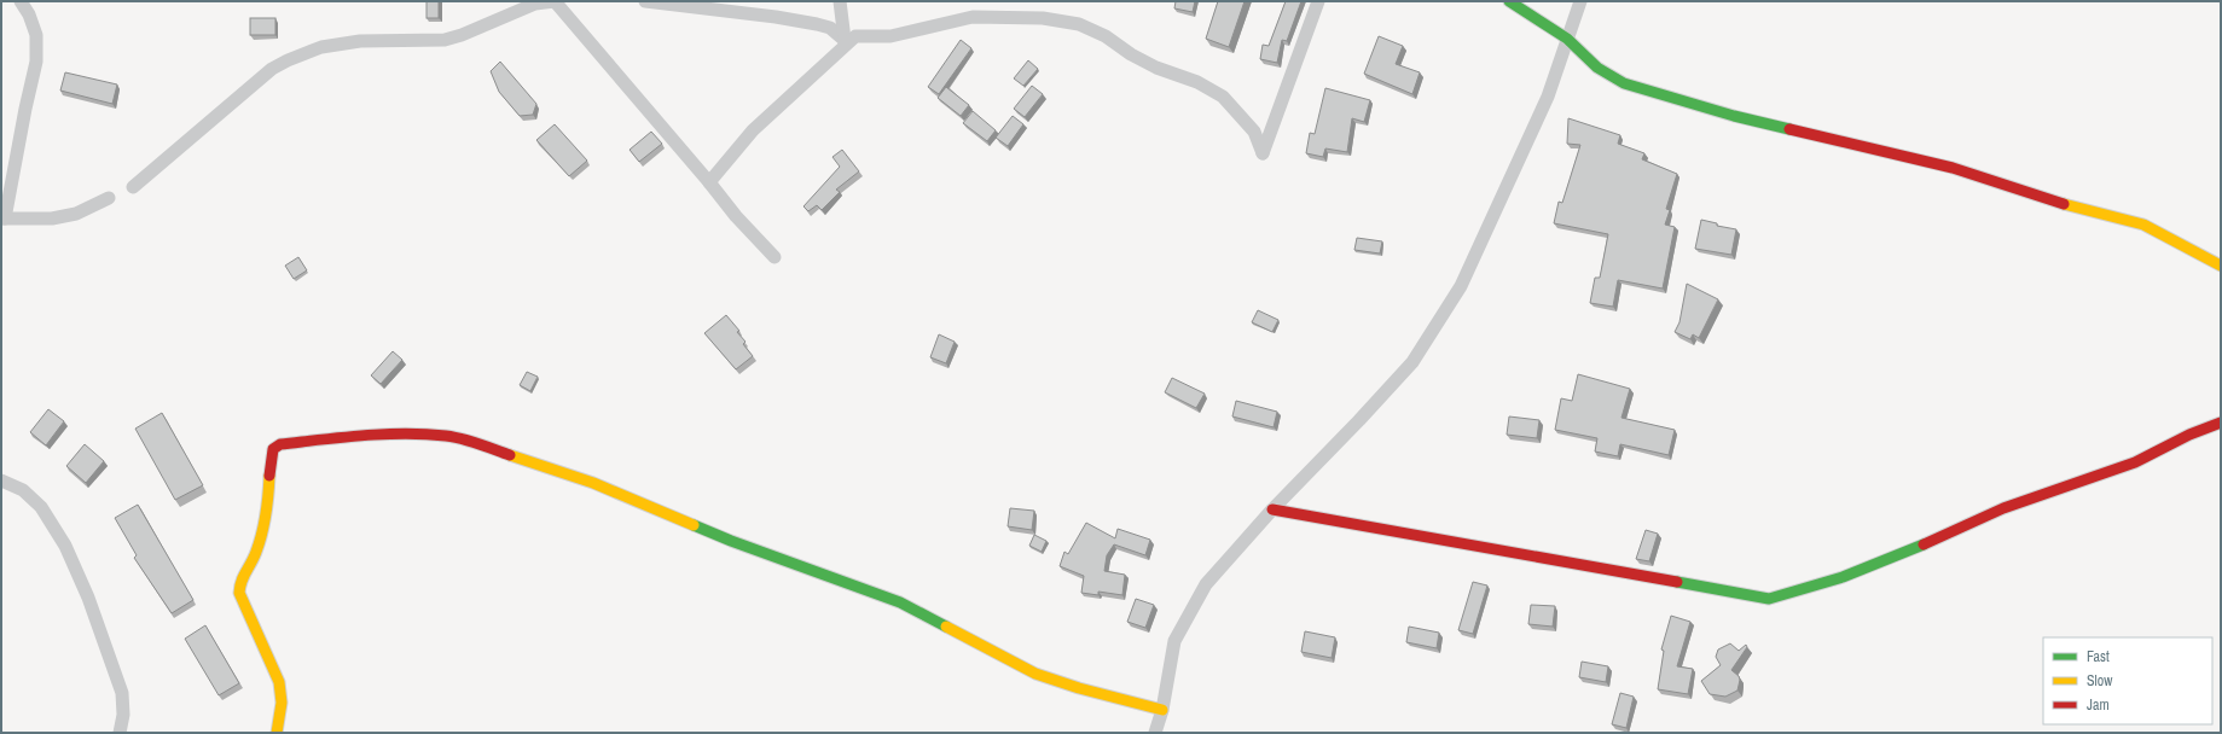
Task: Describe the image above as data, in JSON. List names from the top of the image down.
{
  "legend": ["Fast", "Slow", "Jam"]
}
